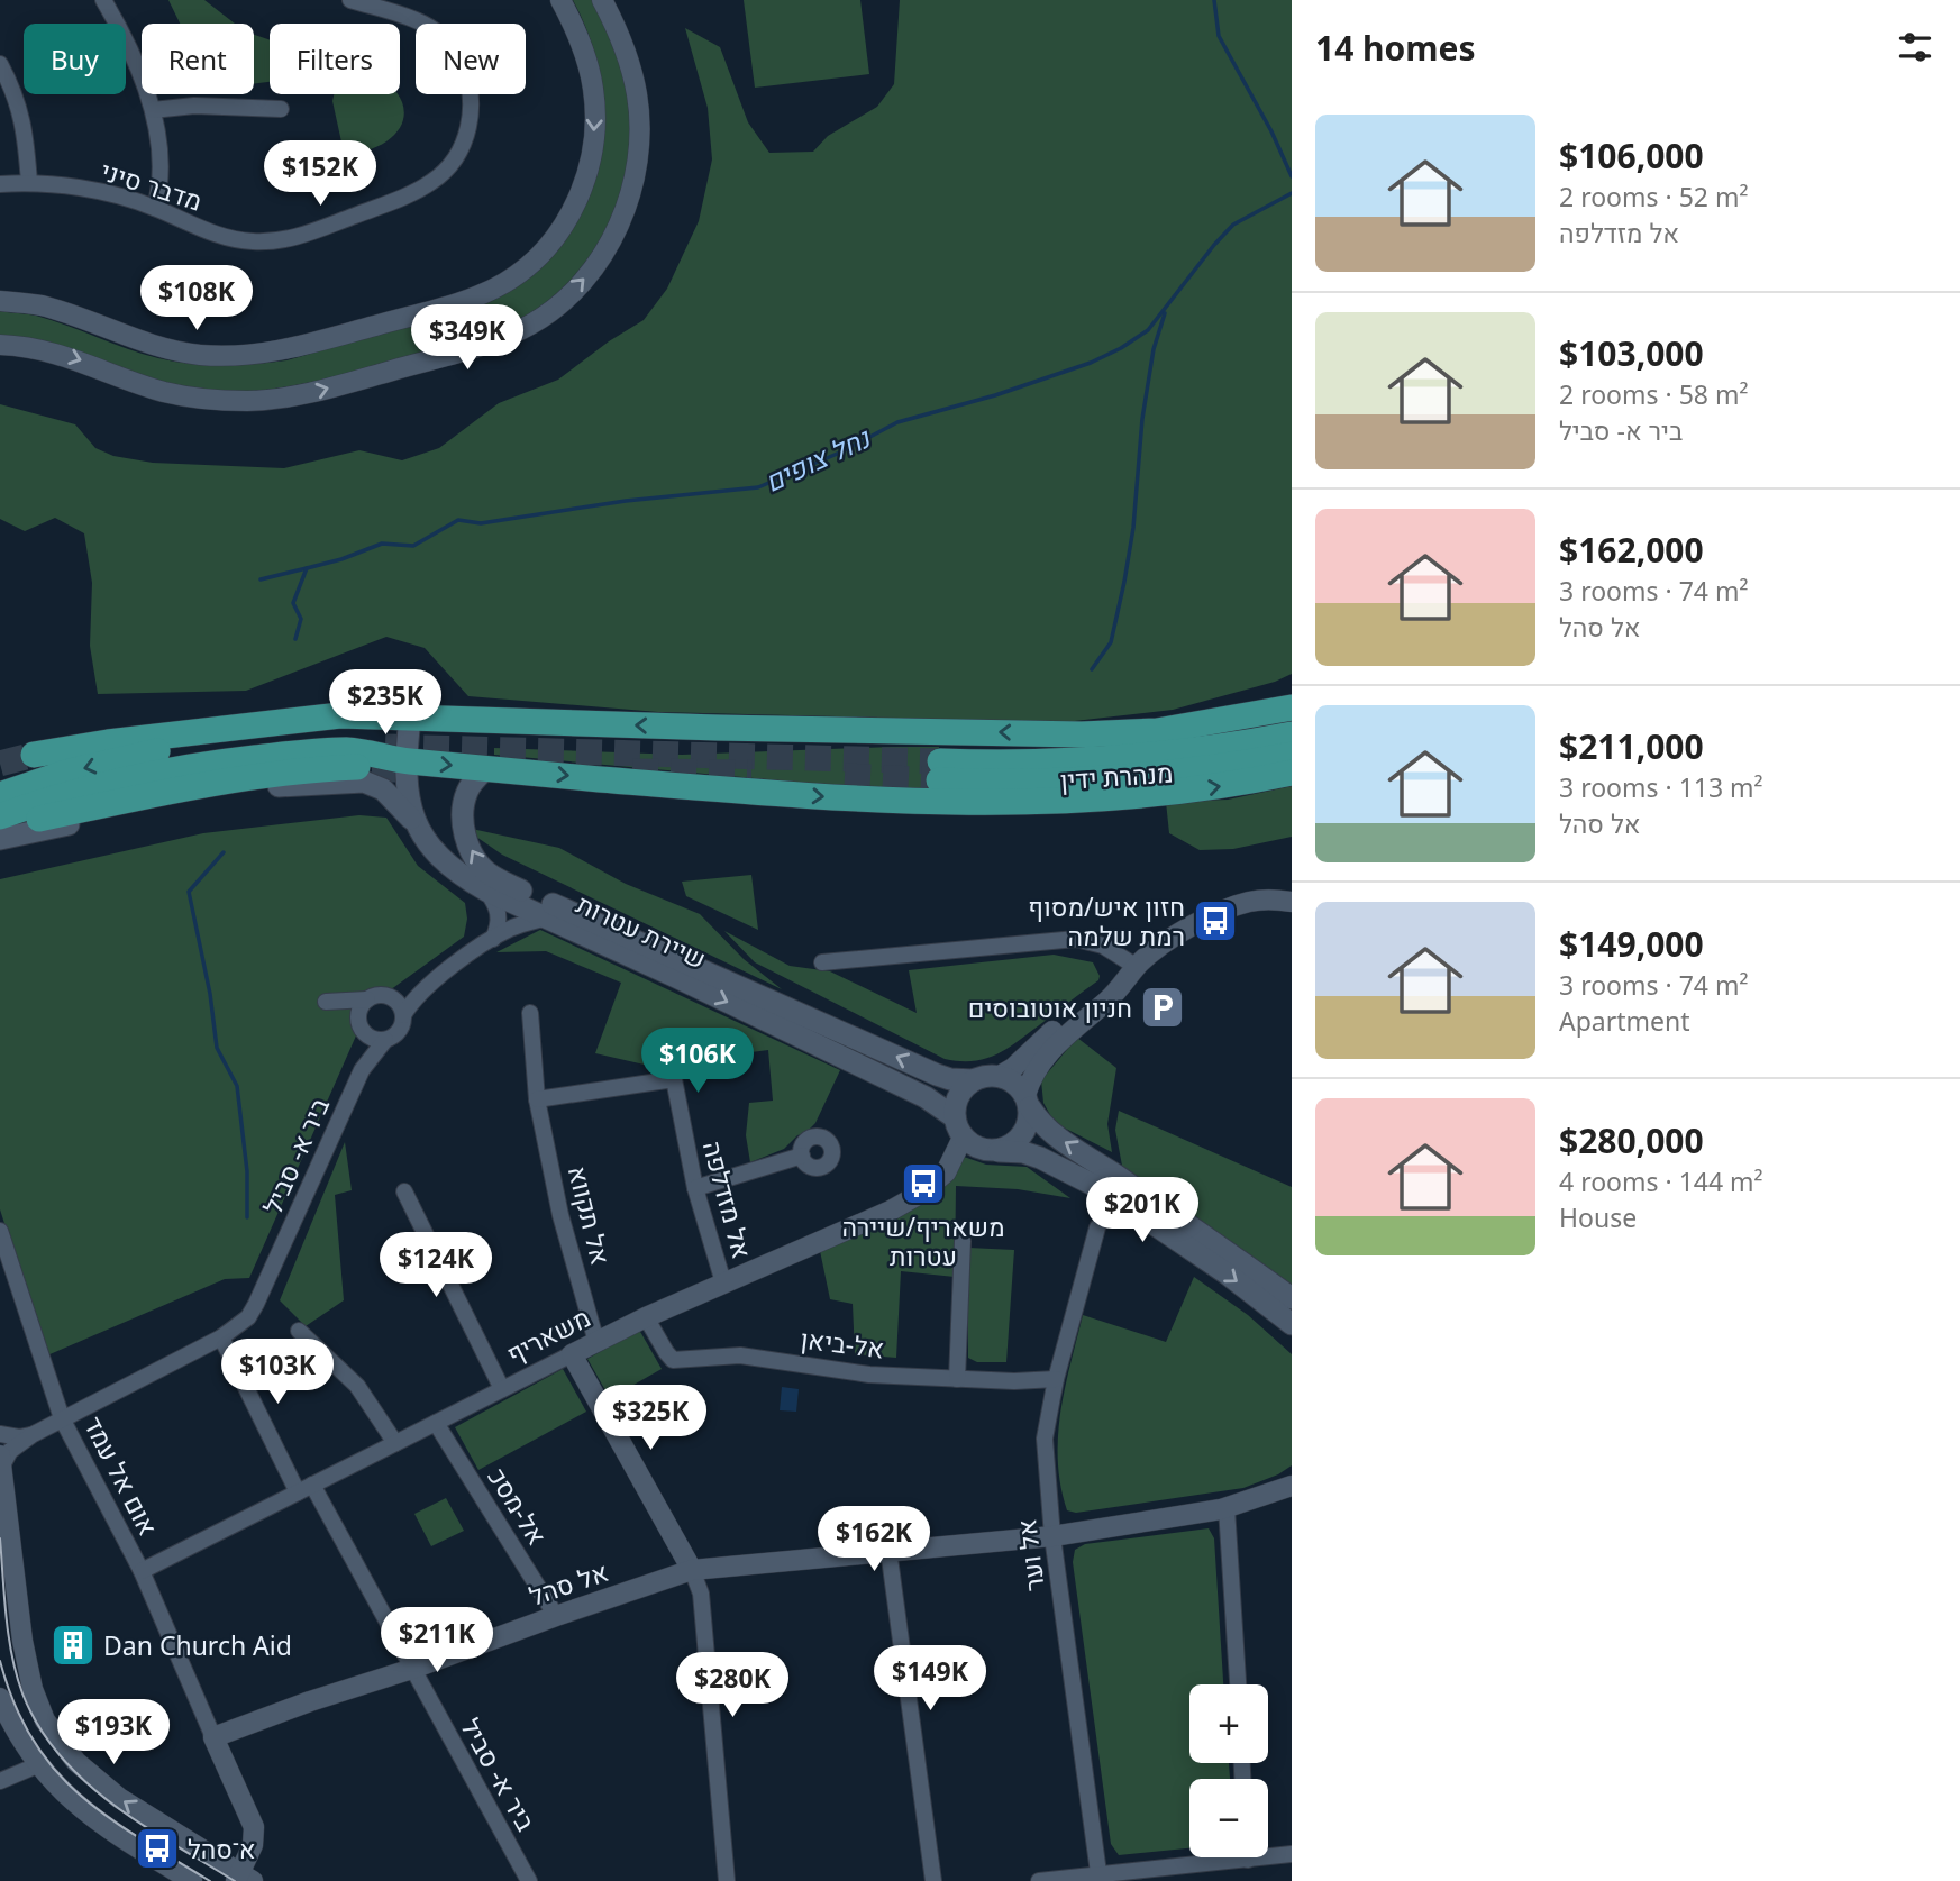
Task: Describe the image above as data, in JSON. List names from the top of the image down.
{
  "streets": {
    "highway": ["מנהרת ידין"],
    "main road": ["שיירת עטרות"],
    "street": [
      "מדבר סיני",
      "ביר א- סביל",
      "אל מזדלפה",
      "אל תקווא",
      "משאריף",
      "אל-ביאן",
      "אום אל עמד",
      "אל-מסכ",
      "אל וער",
      "אל סהל"
    ]
  },
  "crossings": [
    ["שיירת עטרות", "משאריף"],
    ["ביר א- סביל", "משאריף"],
    ["ביר א- סביל", "אום אל עמד"],
    ["ביר א- סביל", "אל סהל"],
    ["אל מזדלפה", "אל תקווא"],
    ["אל מזדלפה", "משאריף"],
    ["אל תקווא", "משאריף"],
    ["משאריף", "אל-ביאן"],
    ["משאריף", "אום אל עמד"],
    ["משאריף", "אל-מסכ"],
    ["אל-ביאן", "אל וער"],
    ["אום אל עמד", "אל סהל"],
    ["אל-מסכ", "אל סהל"],
    ["אל וער", "אל סהל"]
  ],
  "water": ["נחל צופים"],
  "places": {
    "bus stop": ["חזון איש/מסוף רמת שלמה", "משאריף/שיירה עטרות", "א־סהל"],
    "parking": ["חניון אוטובוסים"],
    "building": ["Dan Church Aid"]
  },
  "page": {
    "heading": "14 homes",
    "chip": [
      "Buy",
      "Rent",
      "Filters",
      "New"
    ],
    "list": [
      {
        "name": "$106,000",
        "note": "2 rooms · 52 m² · אל מזדלפה"
      },
      {
        "name": "$103,000",
        "note": "2 rooms · 58 m² · ביר א- סביל"
      },
      {
        "name": "$162,000",
        "note": "3 rooms · 74 m² · אל סהל"
      },
      {
        "name": "$211,000",
        "note": "3 rooms · 113 m² · אל סהל"
      },
      {
        "name": "$149,000",
        "note": "3 rooms · 74 m² · Apartment"
      },
      {
        "name": "$280,000",
        "note": "4 rooms · 144 m² · House"
      }
    ],
    "price": [
      "$152K",
      "$108K",
      "$349K",
      "$235K",
      "$106K",
      "$201K",
      "$124K",
      "$103K",
      "$325K",
      "$162K",
      "$211K",
      "$149K",
      "$280K",
      "$193K"
    ],
    "map_buttons": ["+", "−"]
  }
}
